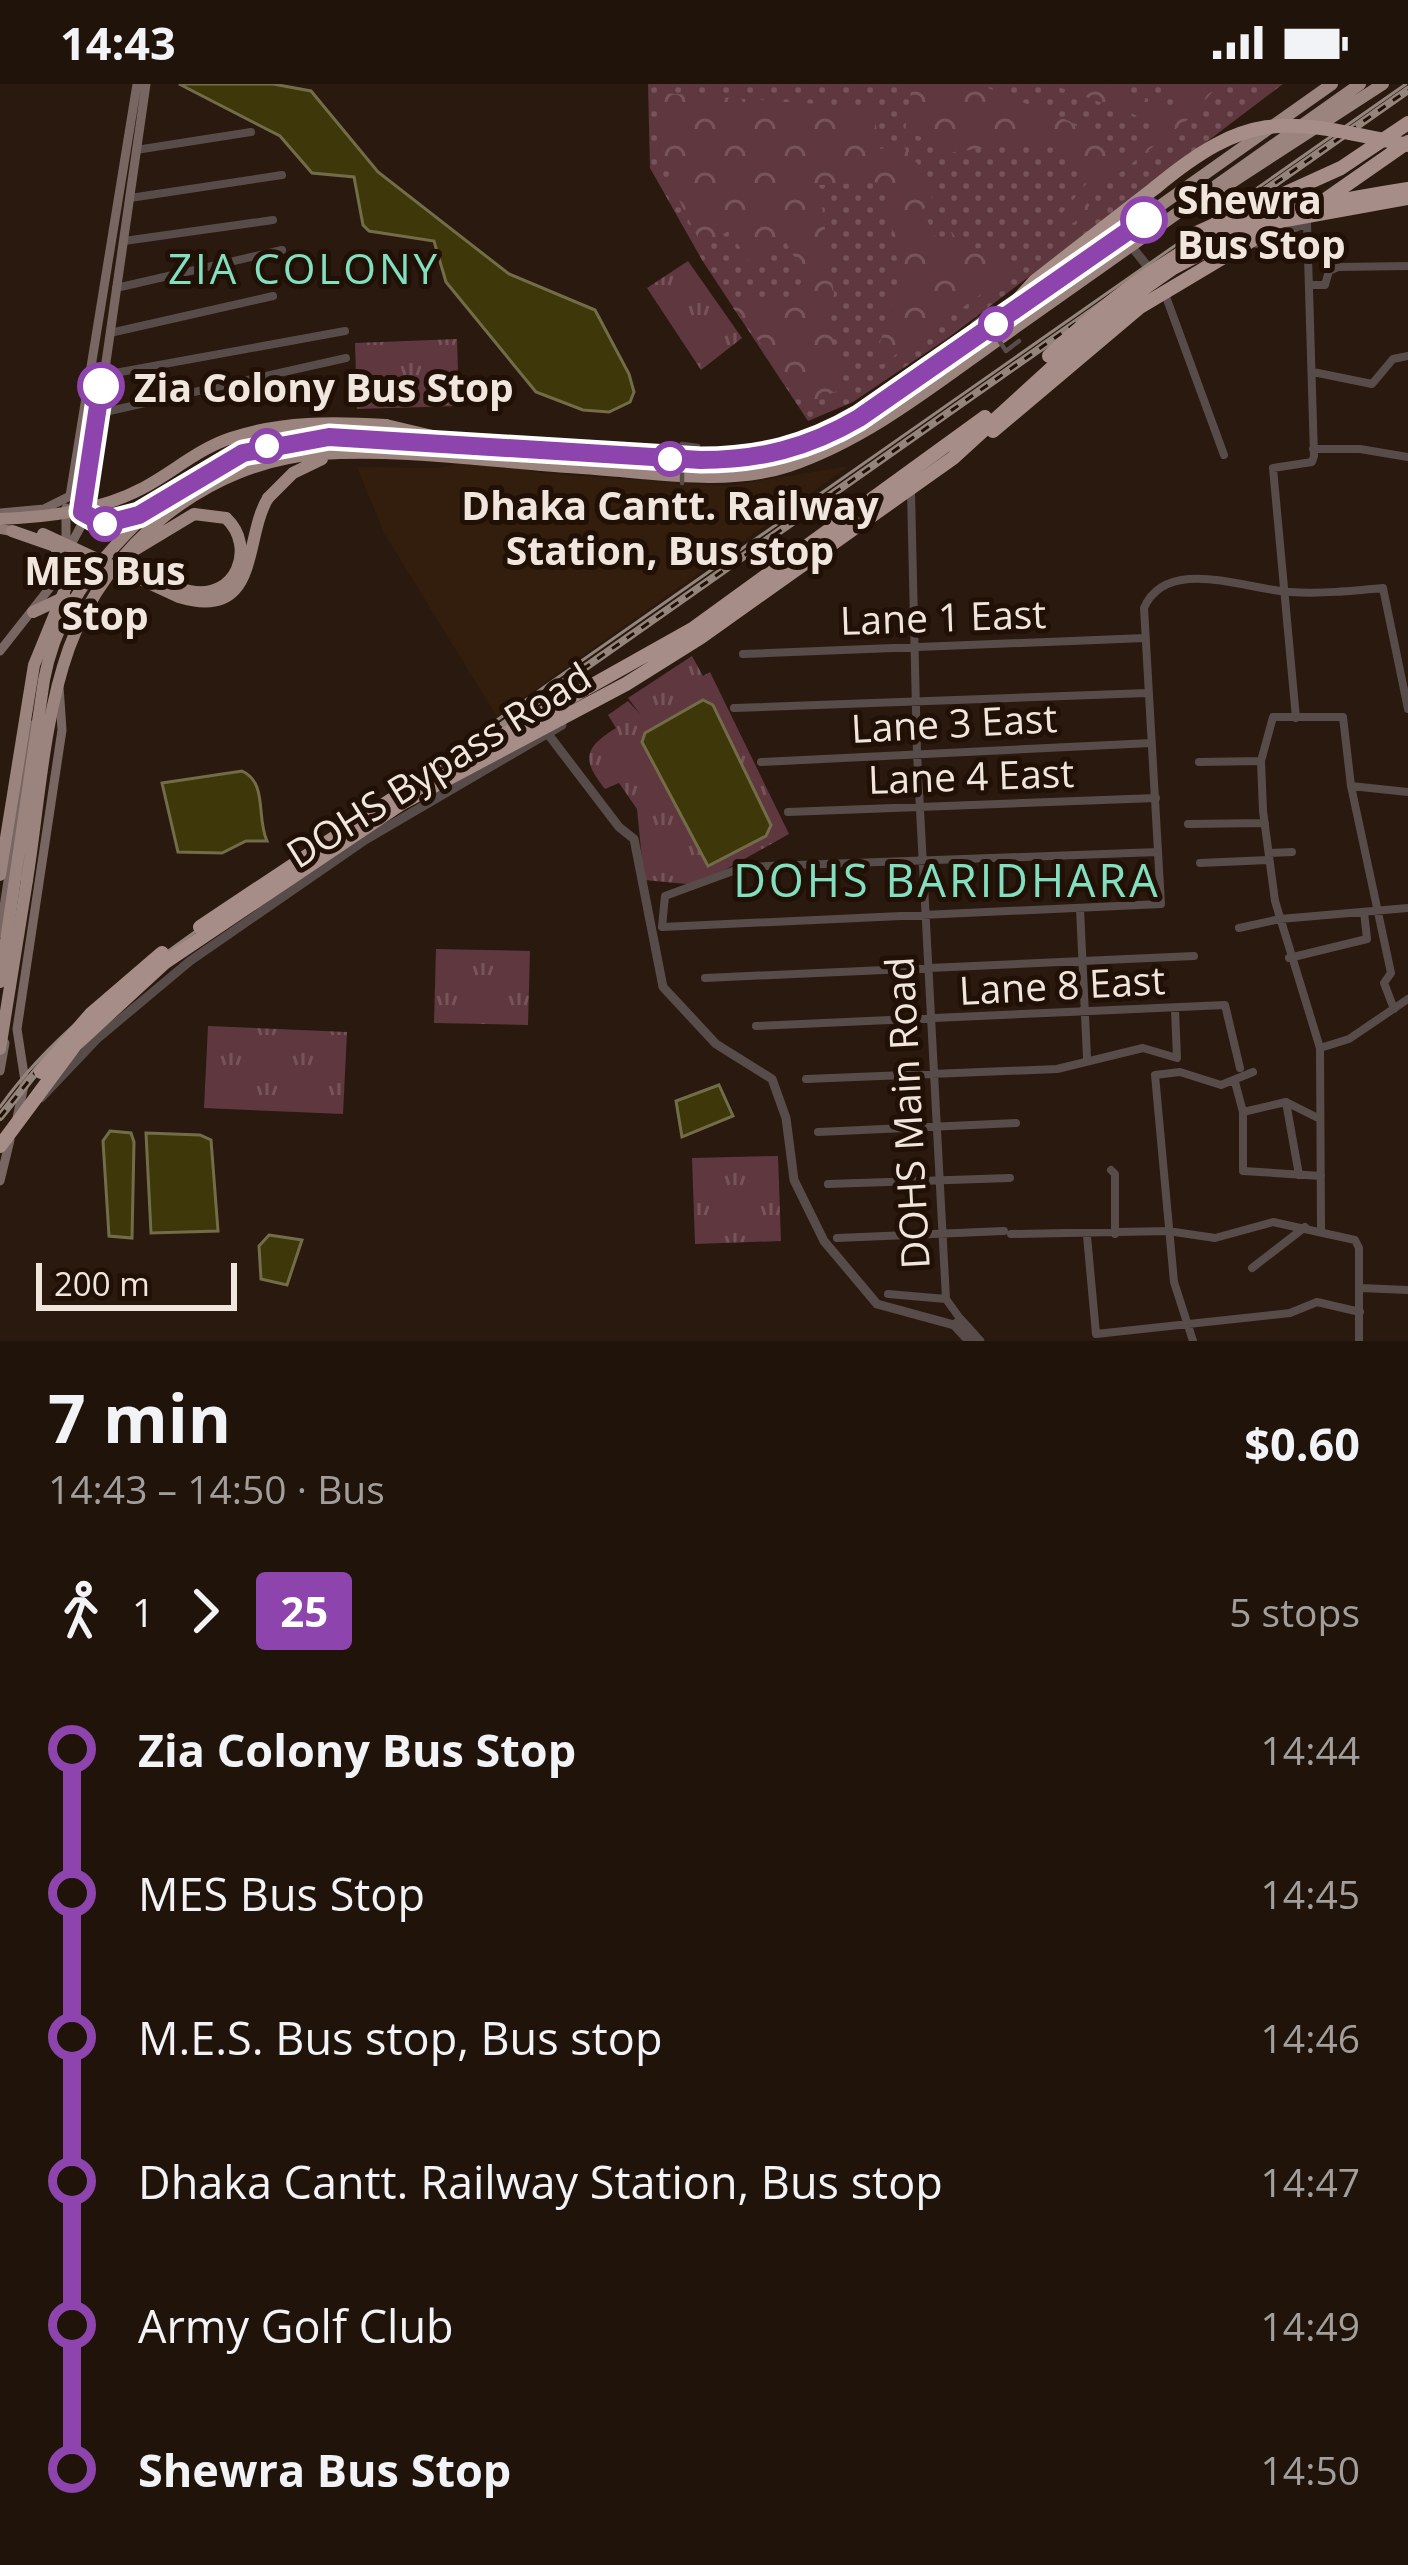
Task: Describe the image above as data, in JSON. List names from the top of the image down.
{
  "streets": {
    "street": [
      "Lane 1 East",
      "Lane 3 East",
      "DOHS Bypass Road",
      "Lane 4 East",
      "Lane 8 East",
      "DOHS Main Road"
    ]
  },
  "crossings": [
    ["Lane 1 East", "DOHS Main Road"],
    ["Lane 3 East", "DOHS Main Road"],
    ["DOHS Bypass Road", "DOHS Main Road"],
    ["Lane 4 East", "DOHS Main Road"],
    ["Lane 8 East", "DOHS Main Road"]
  ],
  "districts": ["ZIA COLONY", "DOHS BARIDHARA"],
  "places": [
    "Shewra Bus Stop",
    "Zia Colony Bus Stop",
    "Dhaka Cantt. Railway Station, Bus stop",
    "MES Bus Stop"
  ],
  "lines": ["bus line 25"],
  "scale_bar": "200 m",
  "page": {
    "status": "14:43",
    "scale": "200 m",
    "heading": ["7 min", "14:43 – 14:50 · Bus", "$0.60"],
    "legs": ["1", "25", "5 stops"],
    "list": [
      {
        "name": "Zia Colony Bus Stop",
        "value": "14:44"
      },
      {
        "name": "MES Bus Stop",
        "value": "14:45"
      },
      {
        "name": "M.E.S. Bus stop, Bus stop",
        "value": "14:46"
      },
      {
        "name": "Dhaka Cantt. Railway Station, Bus stop",
        "value": "14:47"
      },
      {
        "name": "Army Golf Club",
        "value": "14:49"
      },
      {
        "name": "Shewra Bus Stop",
        "value": "14:50"
      }
    ]
  }
}
